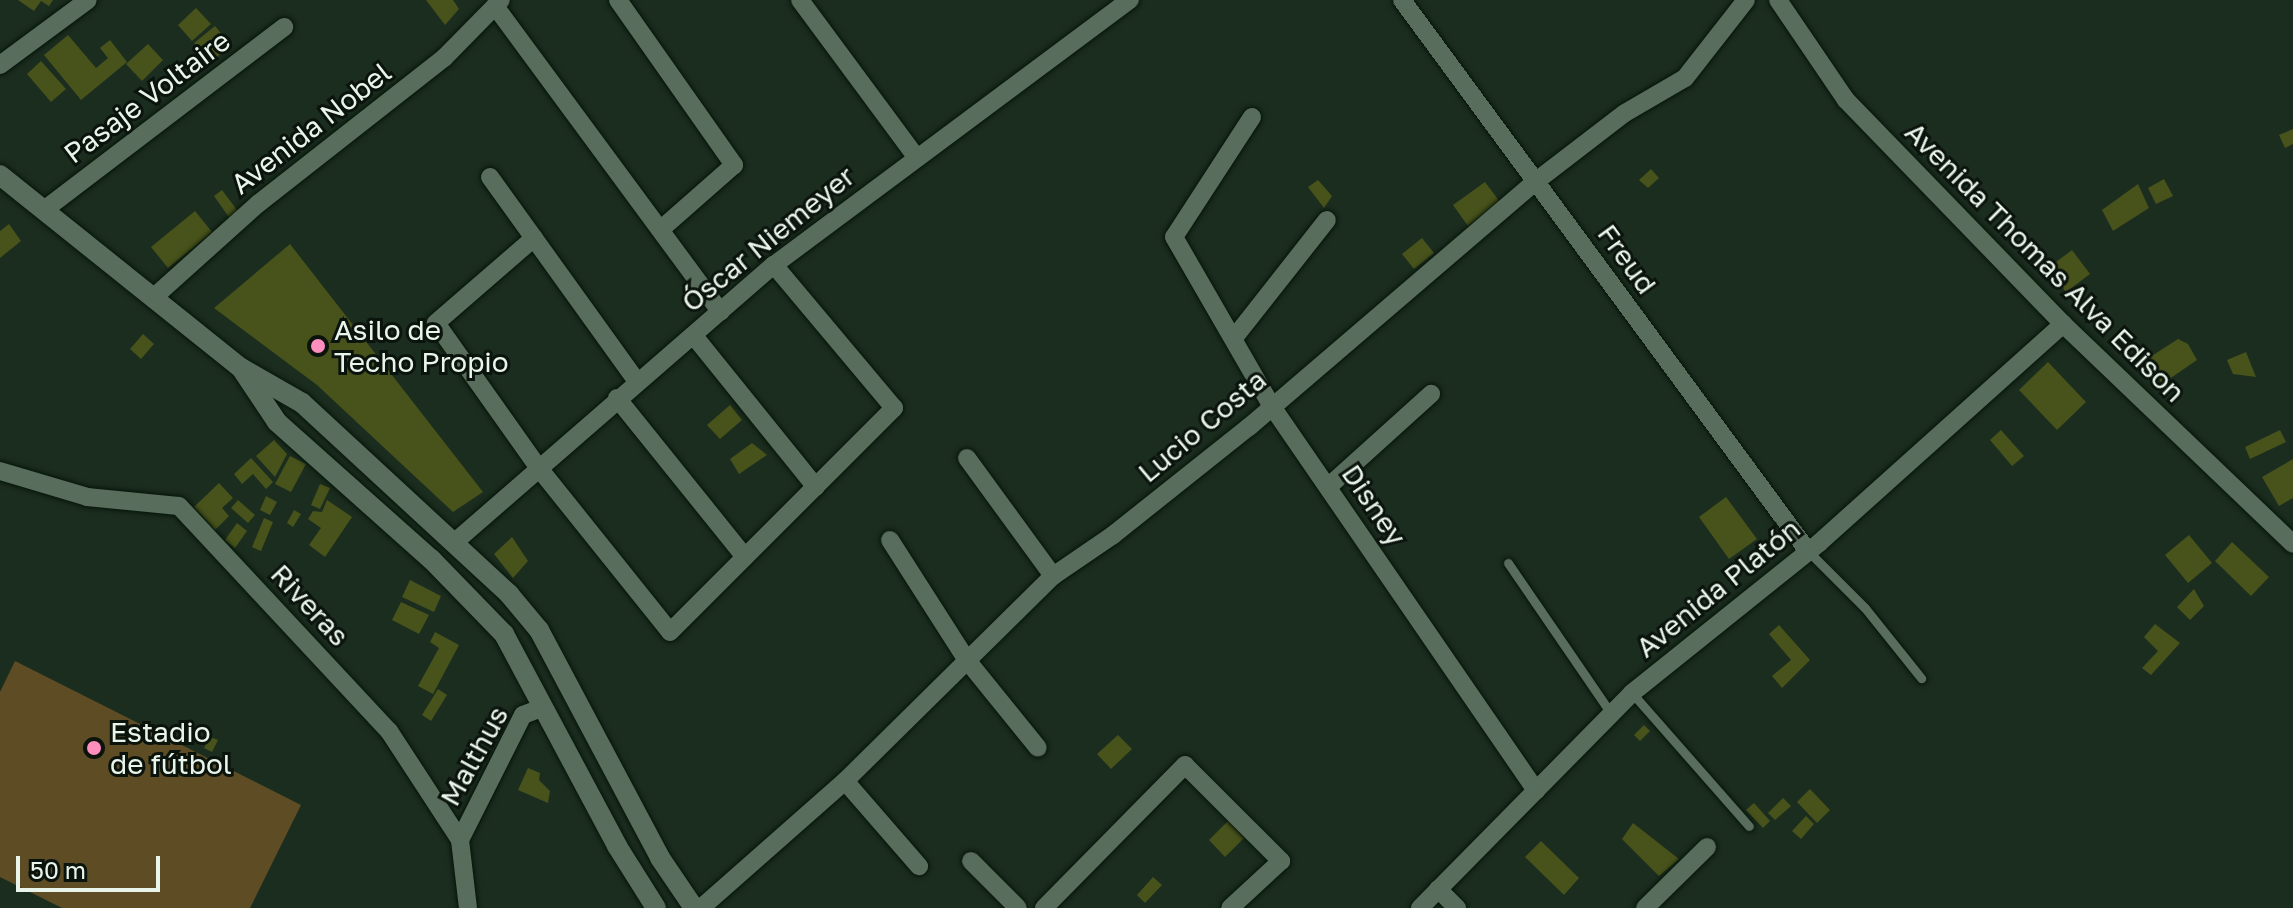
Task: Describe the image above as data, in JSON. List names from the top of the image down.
{
  "streets": {
    "street": [
      "Pasaje Voltaire",
      "Avenida Nobel",
      "Óscar Niemeyer",
      "Freud",
      "Avenida Thomas Alva Edison",
      "Lucio Costa",
      "Disney",
      "Avenida Platón",
      "Riveras",
      "Malthus"
    ]
  },
  "crossings": [
    ["Freud", "Lucio Costa"],
    ["Freud", "Avenida Platón"],
    ["Avenida Thomas Alva Edison", "Avenida Platón"],
    ["Lucio Costa", "Disney"],
    ["Disney", "Avenida Platón"],
    ["Riveras", "Malthus"]
  ],
  "places": ["Asilo de Techo Propio", "Estadio de fútbol"],
  "scale_bar": "50 m"
}
